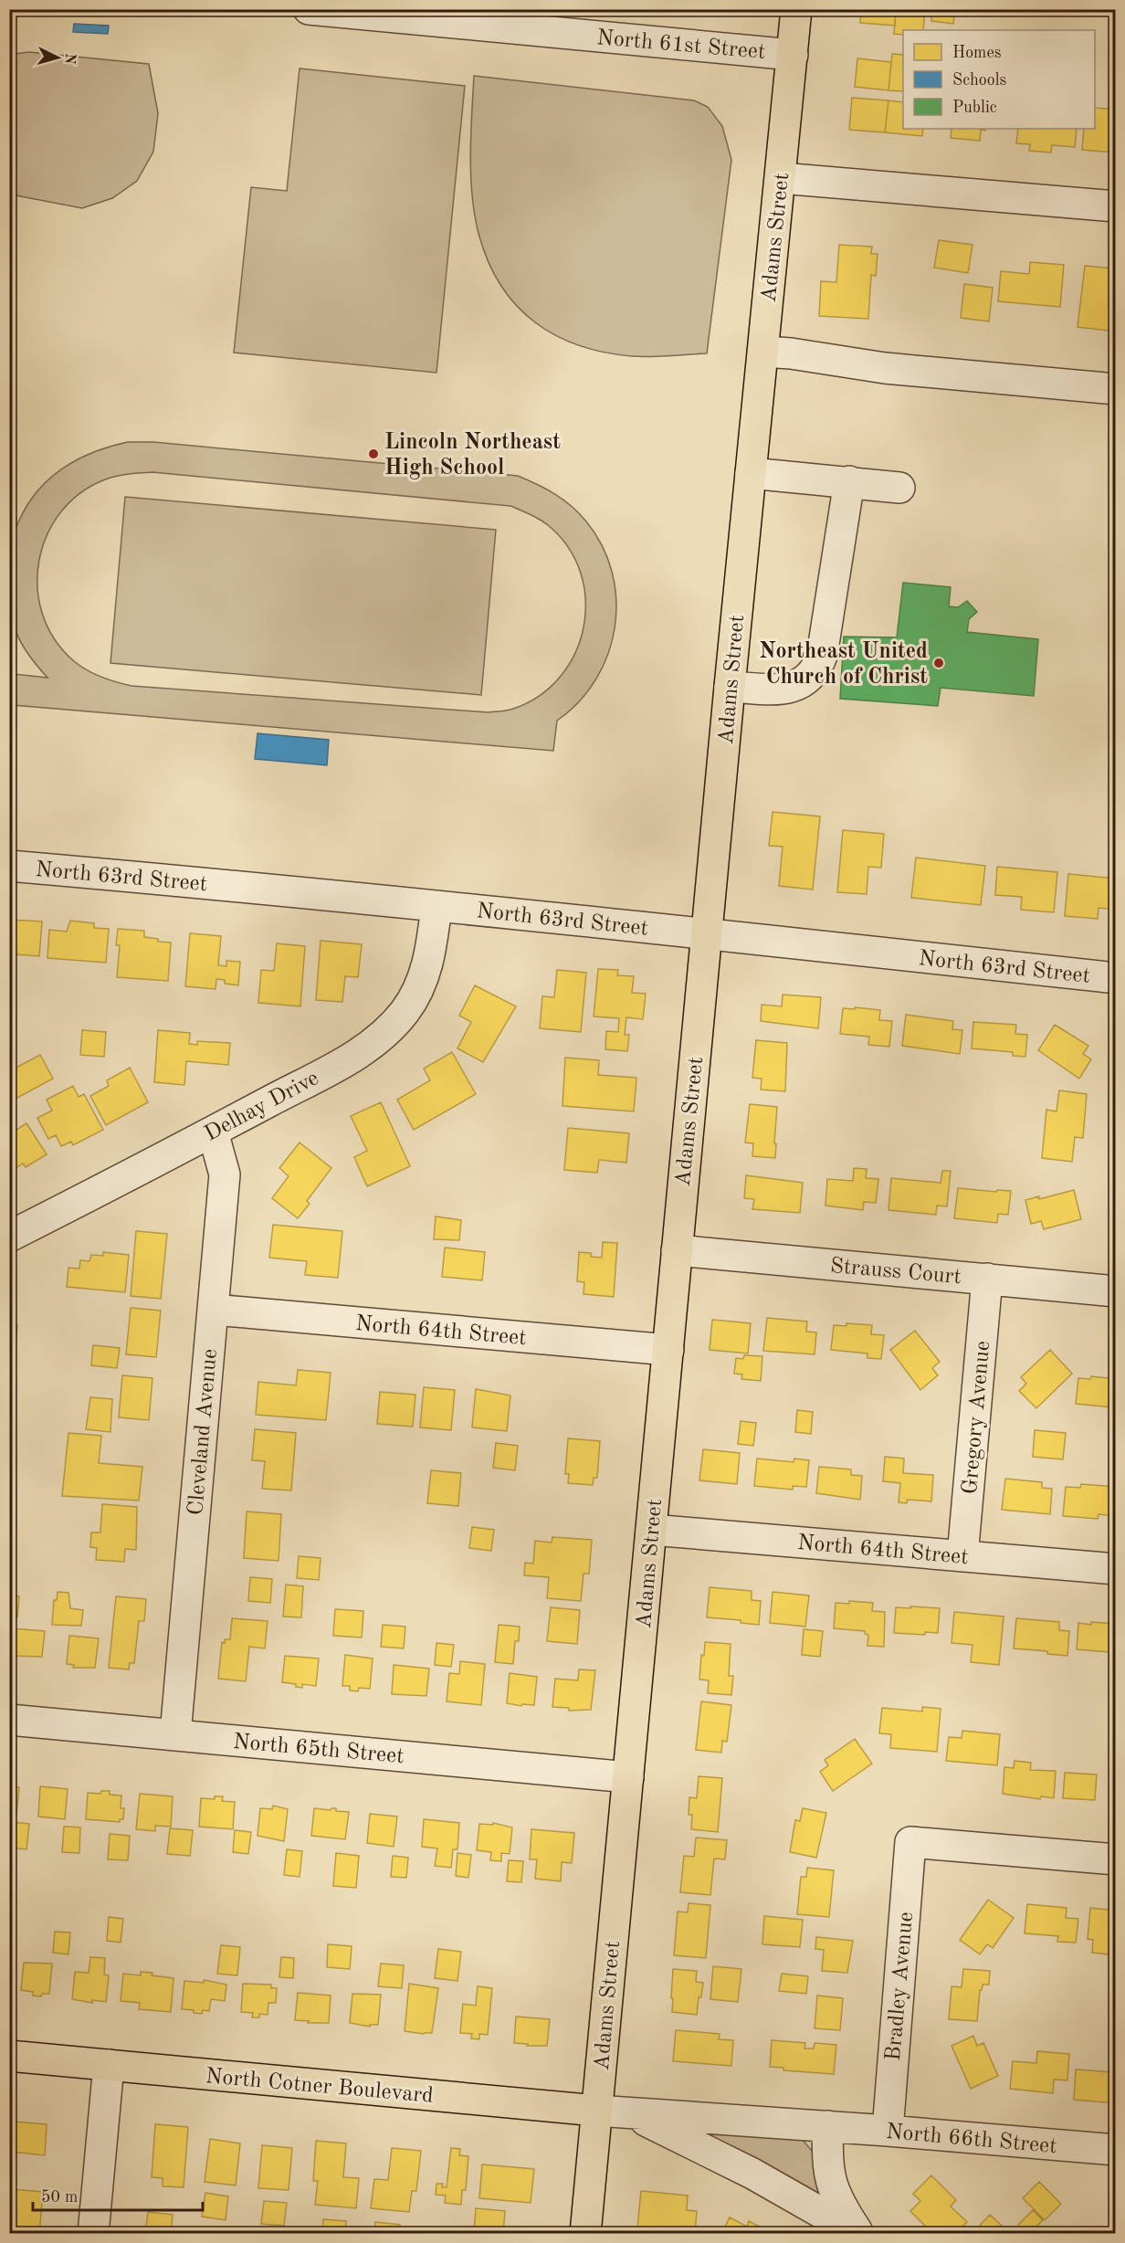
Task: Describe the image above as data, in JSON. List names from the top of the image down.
{
  "streets": {
    "main road": ["Adams Street", "North Cotner Boulevard"],
    "street": [
      "North 61st Street",
      "North 63rd Street",
      "Delhay Drive",
      "Strauss Court",
      "North 64th Street",
      "Gregory Avenue",
      "Cleveland Avenue",
      "North 65th Street",
      "Bradley Avenue",
      "North 66th Street"
    ]
  },
  "crossings": [
    ["North 61st Street", "Adams Street"],
    ["Adams Street", "North 63rd Street"],
    ["Adams Street", "Strauss Court"],
    ["Adams Street", "North 64th Street"],
    ["Adams Street", "North 65th Street"],
    ["Adams Street", "North Cotner Boulevard"],
    ["North 63rd Street", "Delhay Drive"],
    ["Delhay Drive", "Cleveland Avenue"],
    ["Strauss Court", "Gregory Avenue"],
    ["North 64th Street", "Gregory Avenue"],
    ["North 64th Street", "Cleveland Avenue"],
    ["Cleveland Avenue", "North 65th Street"],
    ["Bradley Avenue", "North 66th Street"],
    ["North Cotner Boulevard", "North 66th Street"]
  ],
  "places": ["Lincoln Northeast High School", "Northeast United Church of Christ"],
  "legend": ["Homes", "Schools", "Public"],
  "scale_bar": "50 m",
  "north": "right"
}
